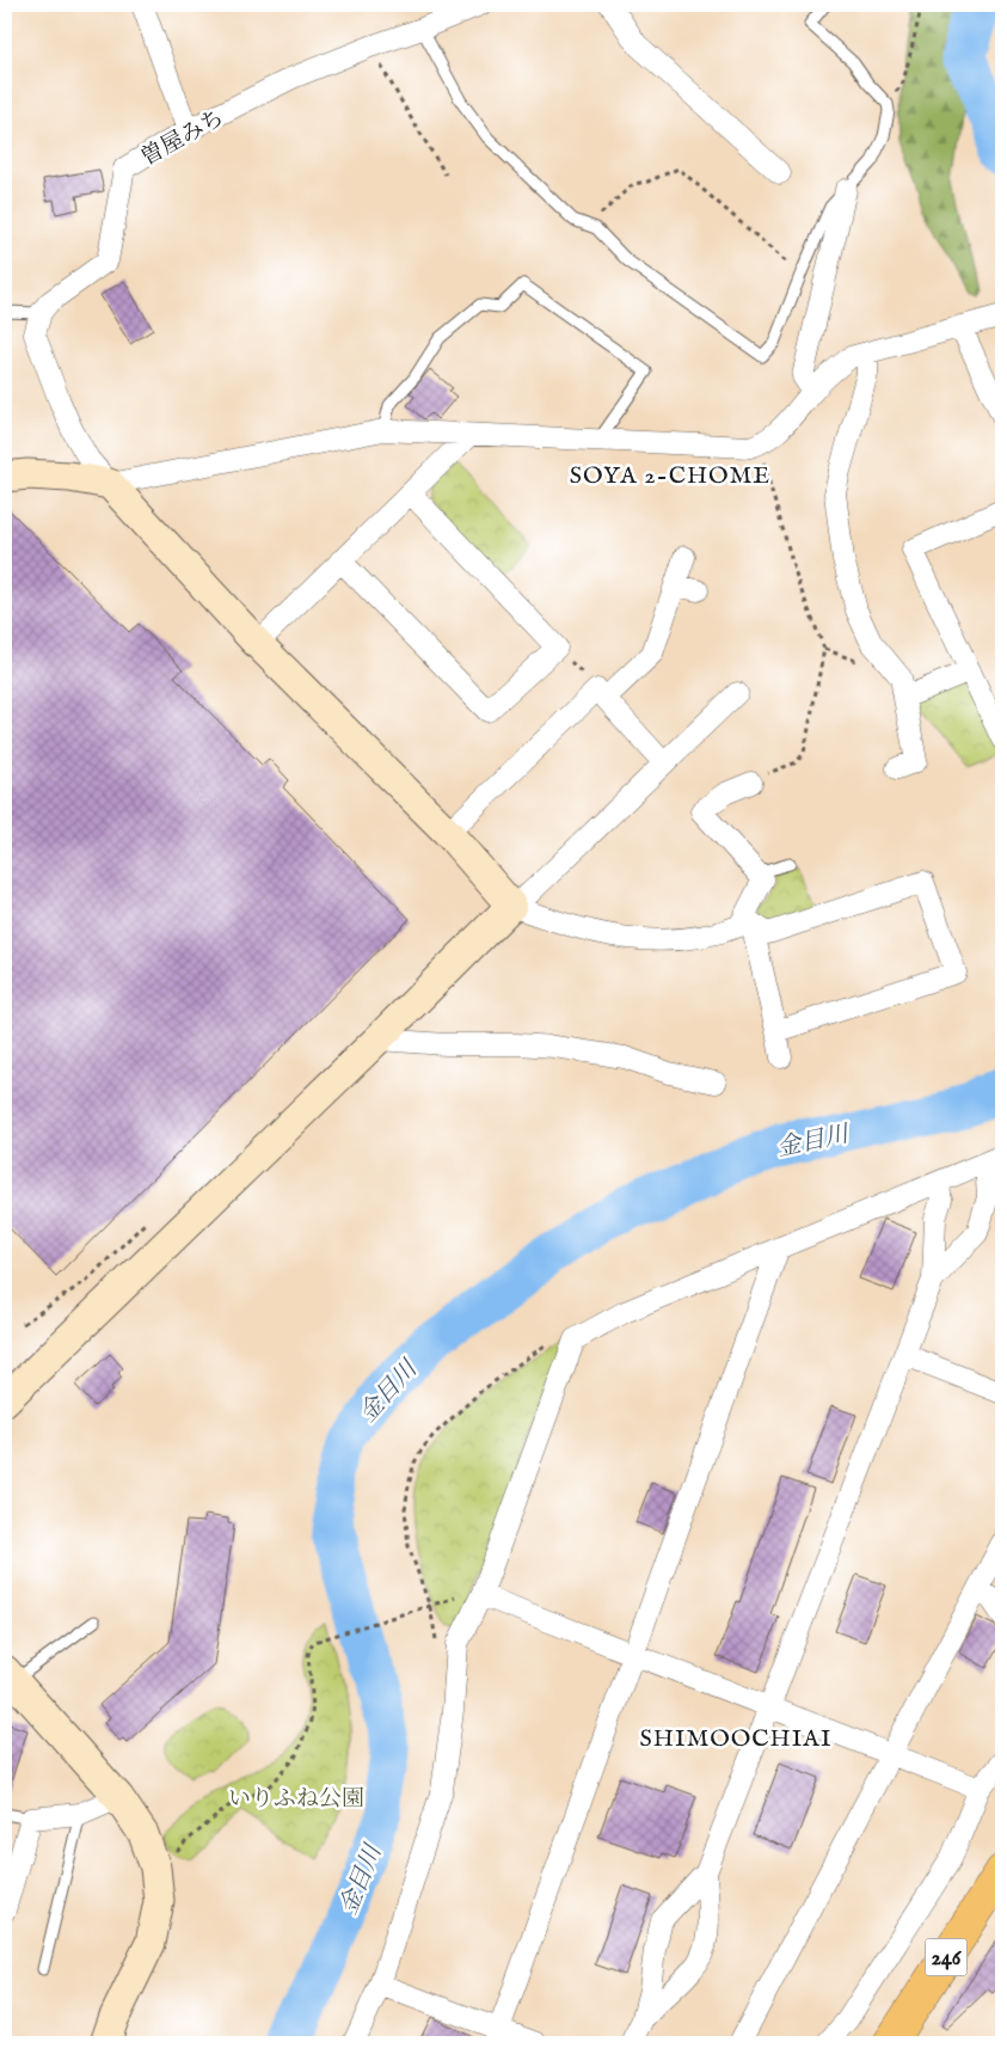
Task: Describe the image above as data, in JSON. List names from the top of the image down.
{
  "streets": {
    "highway": ["246"],
    "street": ["曽屋みち"]
  },
  "districts": ["SOYA 2-CHOME", "SHIMOOCHIAI"],
  "water": ["金目川"],
  "parks": ["いりふね公園"]
}
